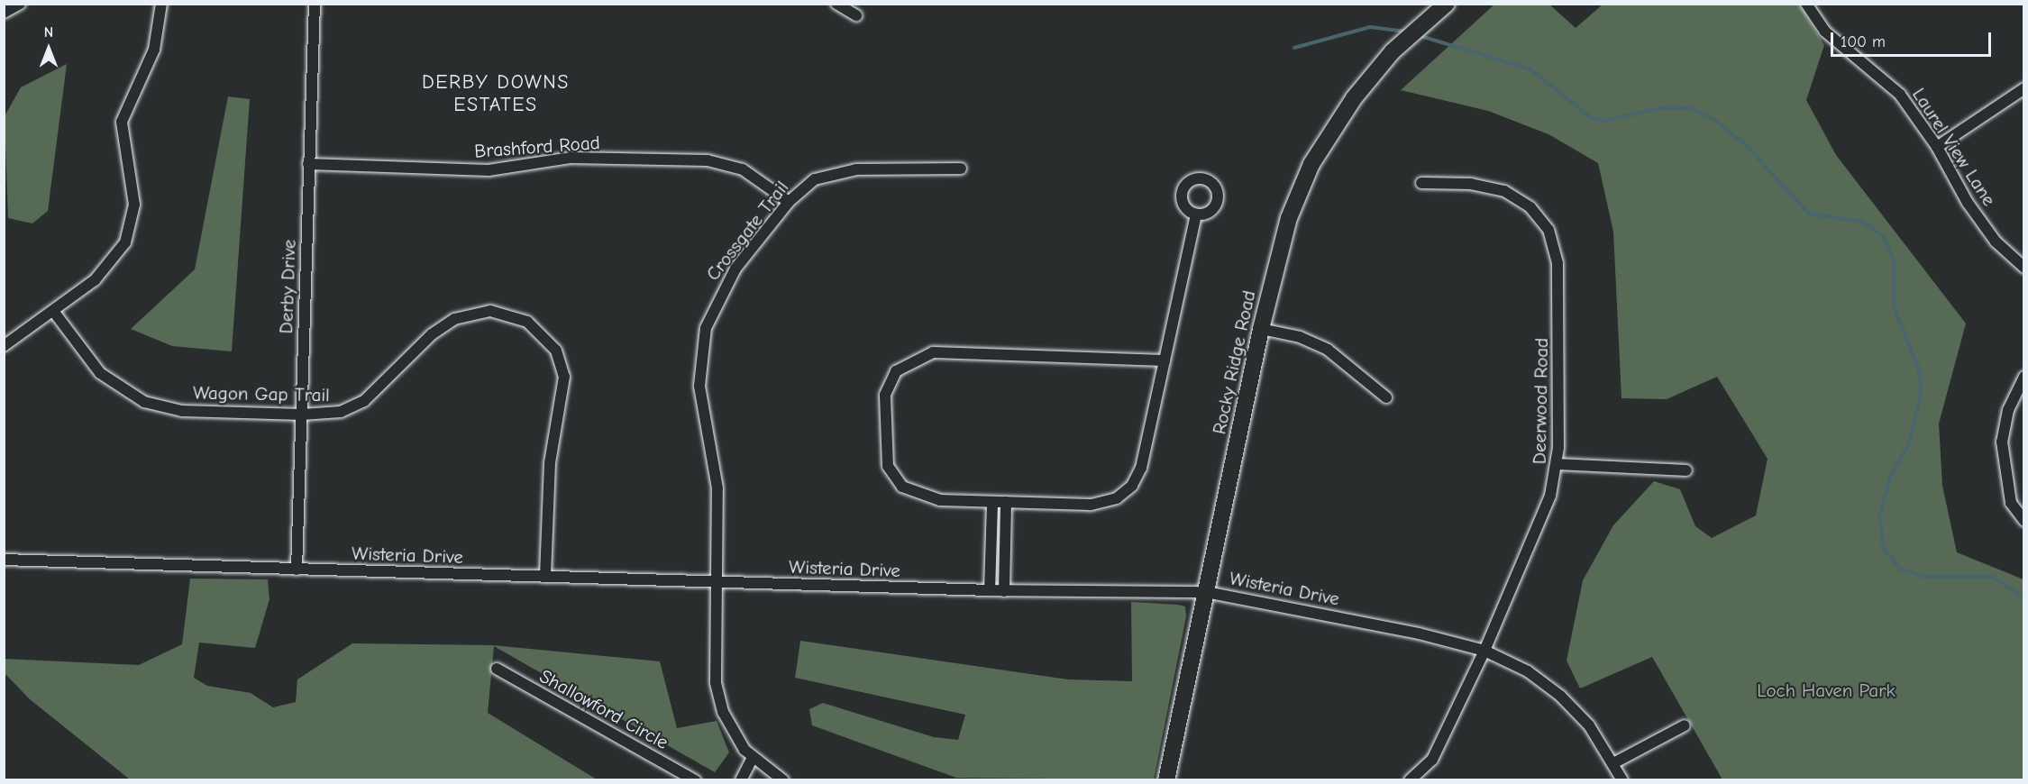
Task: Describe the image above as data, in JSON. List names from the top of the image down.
{
  "streets": {
    "main road": ["Rocky Ridge Road"],
    "street": [
      "Brashford Road",
      "Laurel View Lane",
      "Crossgate Trail",
      "Derby Drive",
      "Wagon Gap Trail",
      "Deerwood Road",
      "Wisteria Drive",
      "Shallowford Circle"
    ]
  },
  "crossings": [
    ["Brashford Road", "Crossgate Trail"],
    ["Brashford Road", "Derby Drive"],
    ["Crossgate Trail", "Wisteria Drive"],
    ["Derby Drive", "Wagon Gap Trail"],
    ["Derby Drive", "Wisteria Drive"],
    ["Rocky Ridge Road", "Wisteria Drive"],
    ["Wagon Gap Trail", "Wisteria Drive"],
    ["Deerwood Road", "Wisteria Drive"]
  ],
  "districts": ["DERBY DOWNS ESTATES"],
  "parks": ["Loch Haven Park"],
  "scale_bar": "100 m",
  "north": "top"
}
